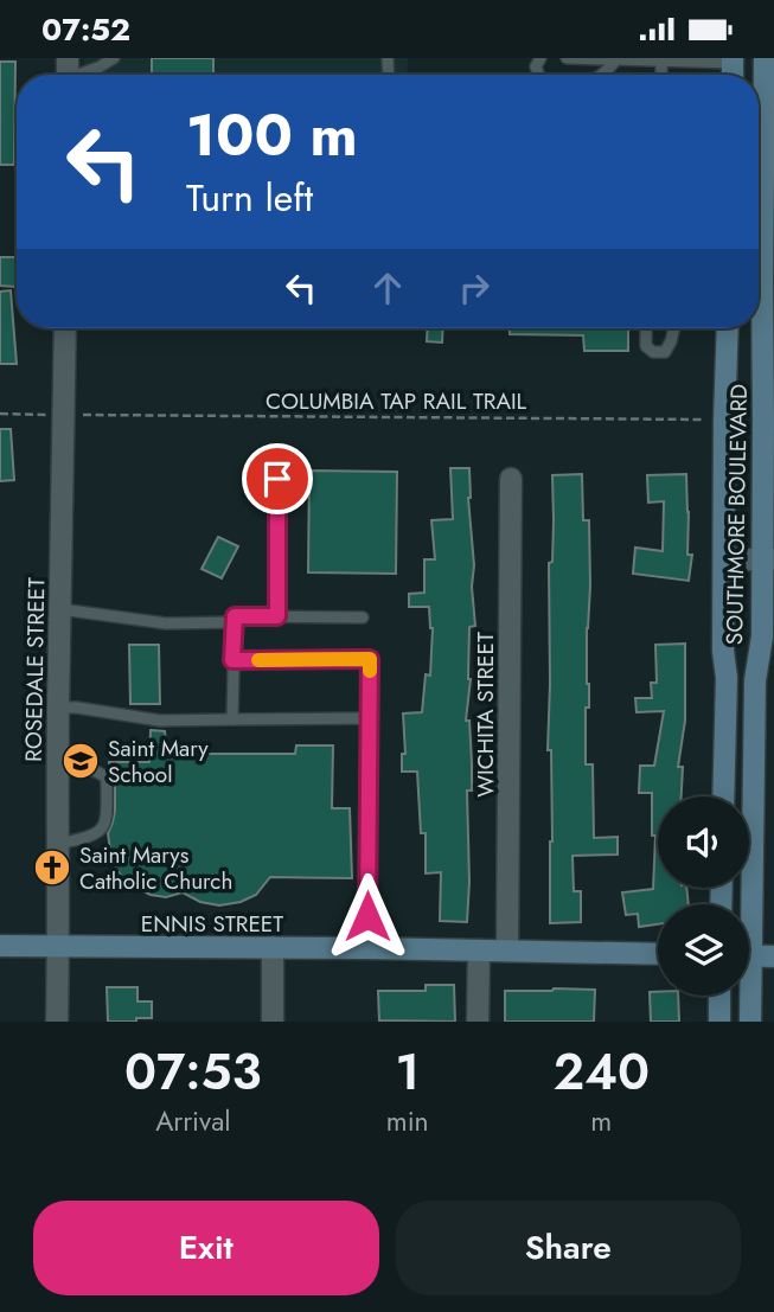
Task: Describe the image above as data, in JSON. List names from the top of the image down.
{
  "streets": {
    "street": [
      "SOUTHMORE BOULEVARD",
      "ROSEDALE STREET",
      "WICHITA STREET",
      "ENNIS STREET"
    ],
    "path": ["COLUMBIA TAP RAIL TRAIL"]
  },
  "crossings": [
    ["ROSEDALE STREET", "ENNIS STREET"],
    ["WICHITA STREET", "ENNIS STREET"]
  ],
  "places": {
    "school or university": ["Saint Mary School"],
    "church": ["Saint Marys Catholic Church"]
  },
  "page": {
    "status": "07:52",
    "turn": ["100 m", "Turn left"],
    "eta": [
      "07:53",
      "Arrival",
      "1",
      "min",
      "240",
      "m"
    ],
    "buttons": ["Exit", "Share"]
  }
}
